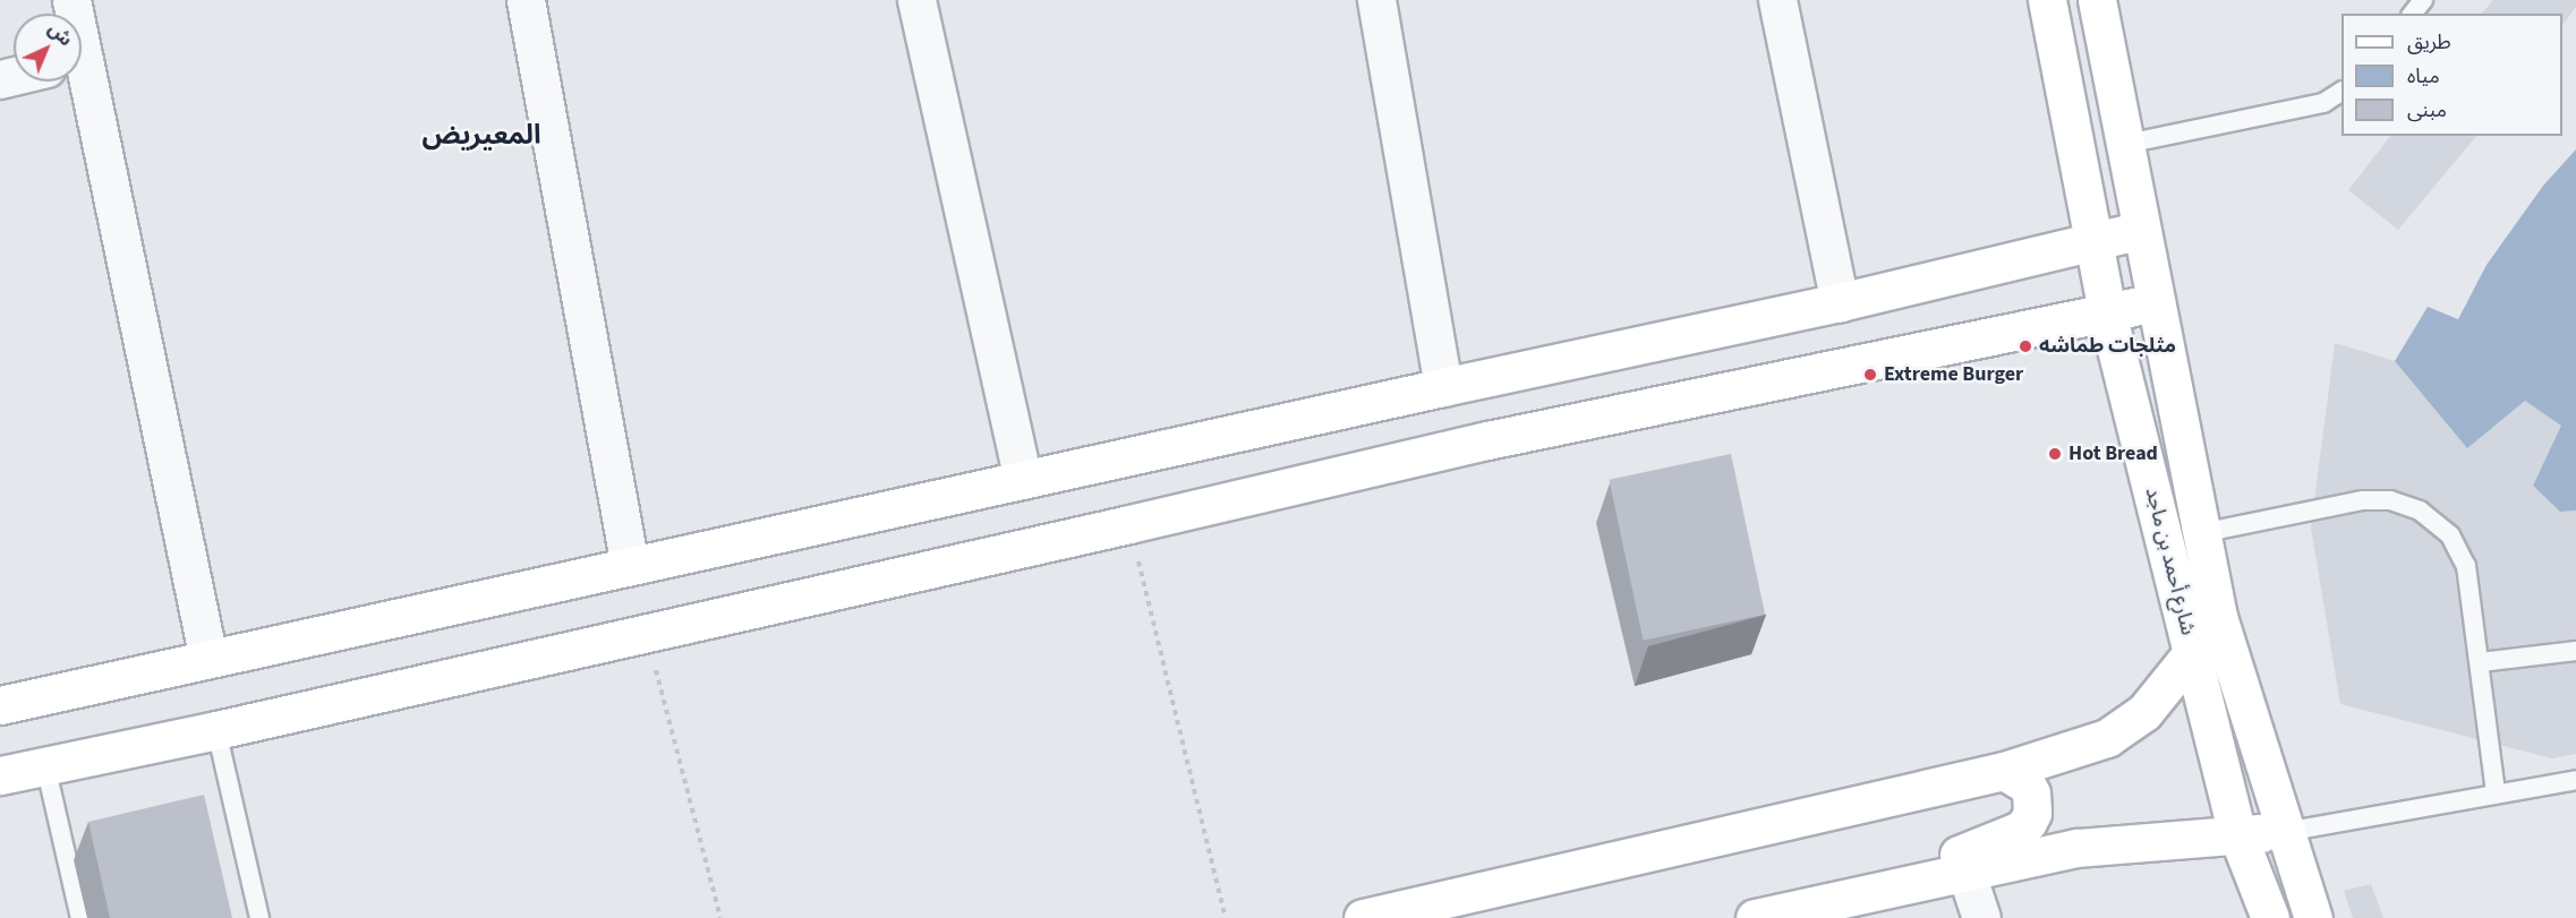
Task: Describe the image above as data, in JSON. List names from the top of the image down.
{
  "streets": {
    "street": ["شارع أحمد بن ماجد"]
  },
  "districts": ["المعيريض"],
  "places": ["مثلجات طماشه", "Extreme Burger", "Hot Bread"],
  "legend": ["طريق", "مياه", "مبنى"],
  "north": "top right"
}
